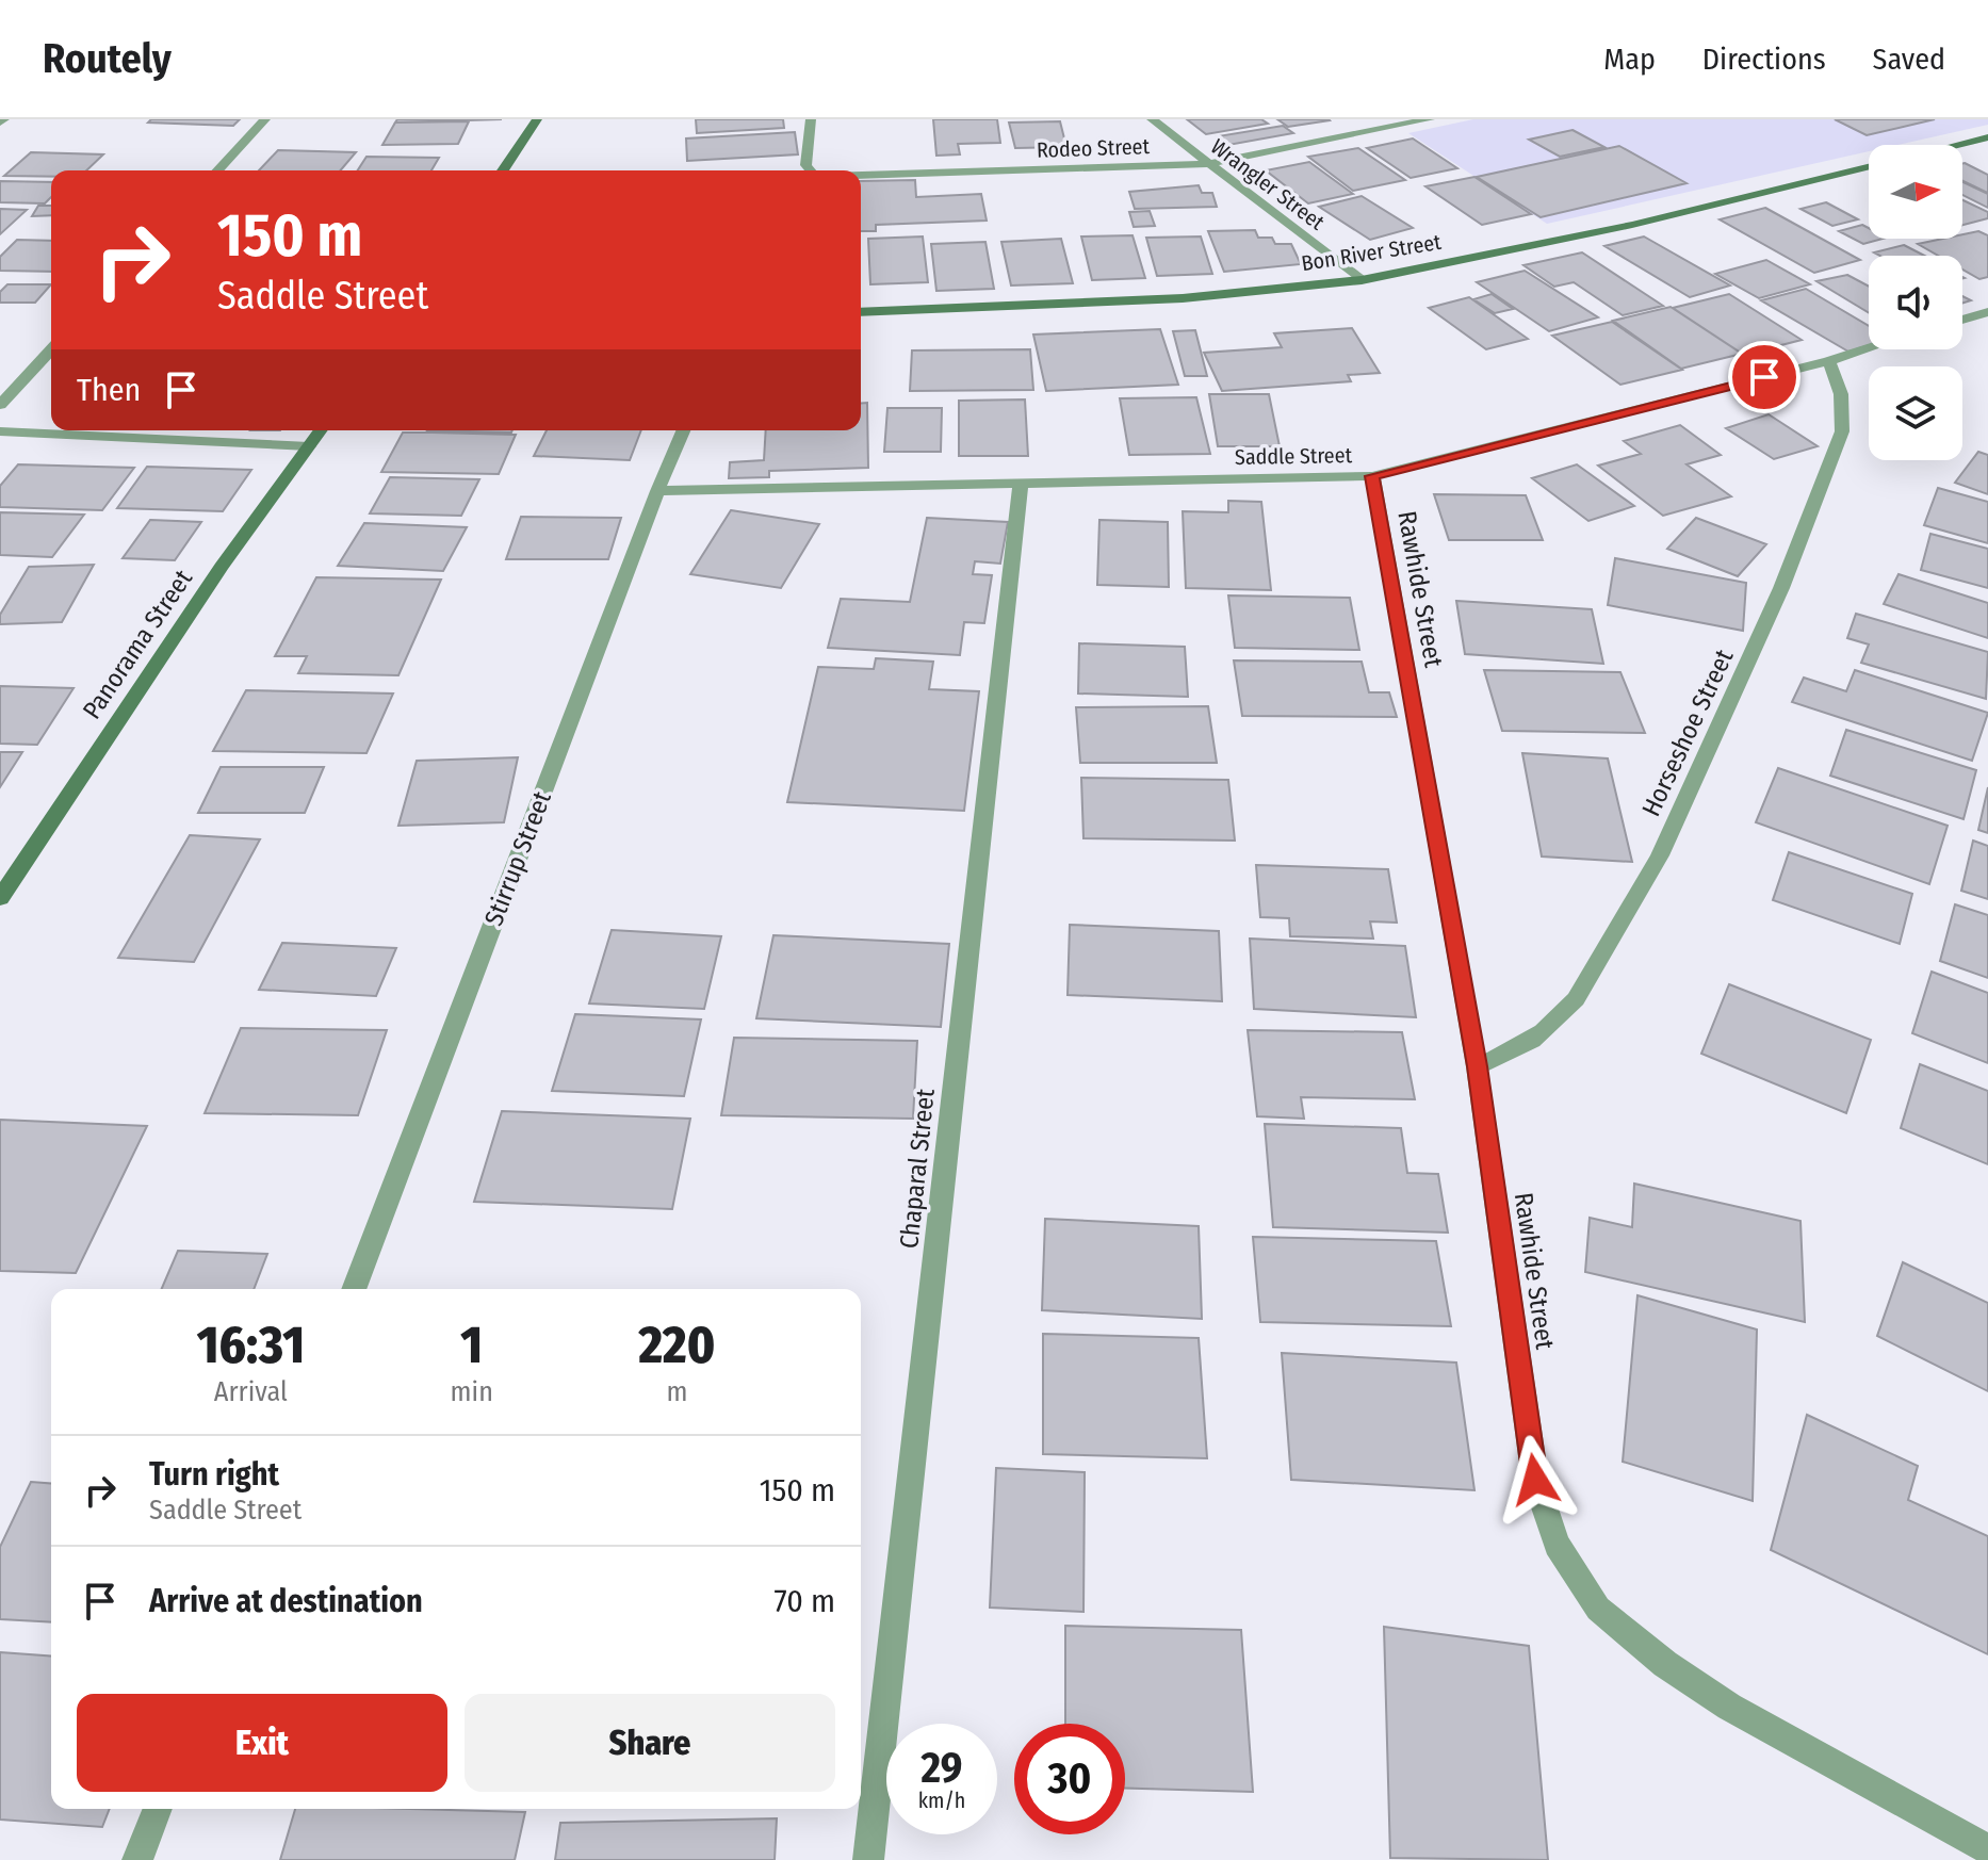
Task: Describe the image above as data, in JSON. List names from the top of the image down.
{
  "streets": {
    "street": [
      "Rodeo Street",
      "Wrangler Street",
      "Bon River Street",
      "Saddle Street",
      "Rawhide Street",
      "Panorama Street",
      "Horseshoe Street",
      "Stirrup Street",
      "Chaparal Street"
    ]
  },
  "crossings": [
    ["Rodeo Street", "Wrangler Street"],
    ["Wrangler Street", "Bon River Street"],
    ["Saddle Street", "Rawhide Street"],
    ["Saddle Street", "Horseshoe Street"],
    ["Saddle Street", "Stirrup Street"],
    ["Saddle Street", "Chaparal Street"],
    ["Rawhide Street", "Horseshoe Street"]
  ],
  "north": "right",
  "page": {
    "header": "Routely",
    "nav": ["Map", "Directions", "Saved"],
    "turn": ["150 m", "Saddle Street"],
    "then": "Then",
    "eta": [
      "16:31",
      "Arrival",
      "1",
      "min",
      "220",
      "m"
    ],
    "list": [
      {
        "name": "Turn right",
        "note": "Saddle Street",
        "value": "150 m"
      },
      {
        "name": "Arrive at destination",
        "value": "70 m"
      }
    ],
    "buttons": ["Exit", "Share"],
    "speed": "29 km/h",
    "limit": "30"
  }
}
